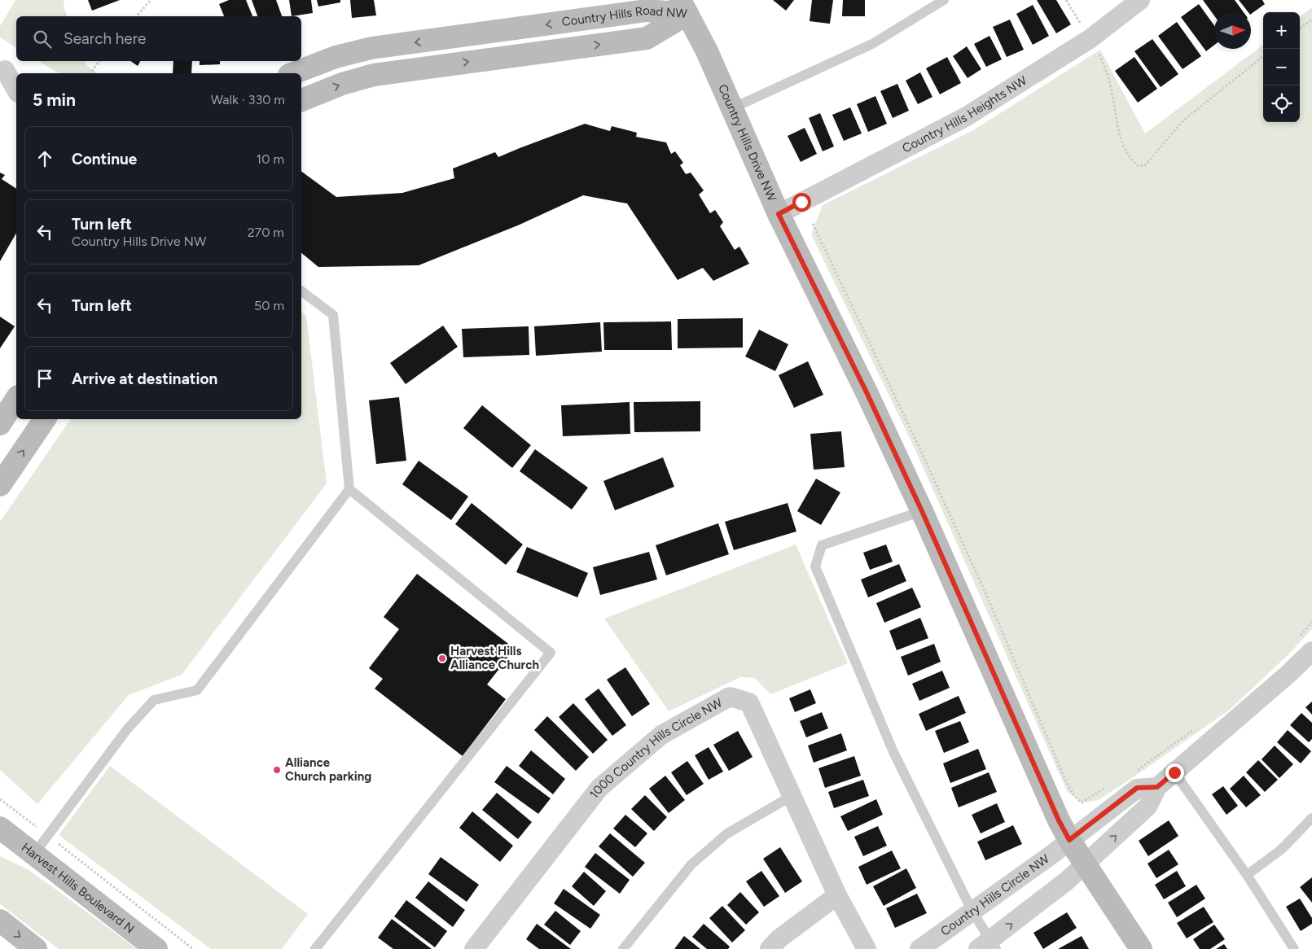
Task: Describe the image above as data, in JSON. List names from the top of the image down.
{
  "streets": {
    "street": [
      "Country Hills Road NW",
      "Country Hills Heights NW",
      "Country Hills Drive NW",
      "1000 Country Hills Circle NW",
      "Harvest Hills Boulevard N",
      "Country Hills Circle NW"
    ]
  },
  "crossings": [
    ["Country Hills Road NW", "Country Hills Drive NW"],
    ["Country Hills Heights NW", "Country Hills Drive NW"],
    ["Country Hills Drive NW", "Country Hills Circle NW"]
  ],
  "places": ["Harvest Hills Alliance Church", "Alliance Church parking"],
  "north": "right",
  "page": {
    "map_buttons": ["+", "−"],
    "search": "Search here",
    "heading": ["5 min", "Walk · 330 m"],
    "list": [
      ["Continue", "10 m"],
      ["Turn left", "Country Hills Drive NW", "270 m"],
      ["Turn left", "50 m"],
      "Arrive at destination"
    ]
  }
}
